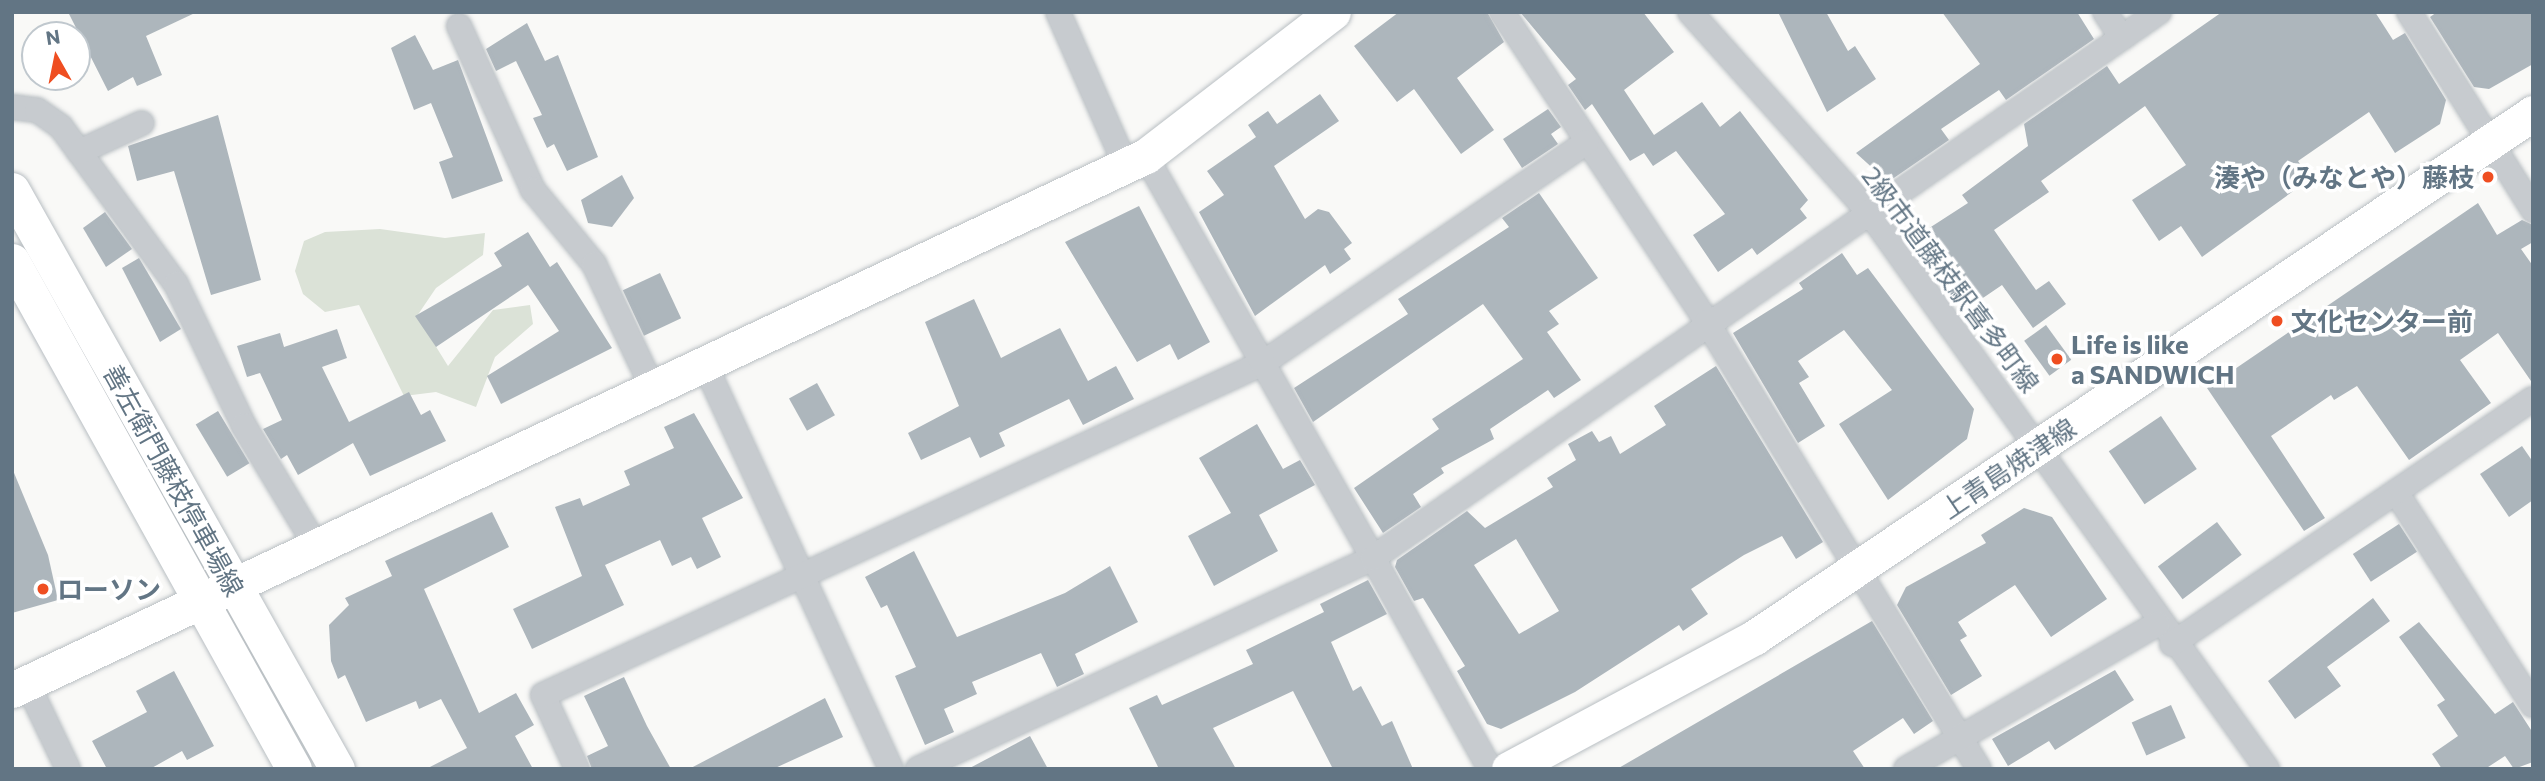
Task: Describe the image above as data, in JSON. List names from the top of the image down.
{
  "streets": {
    "main road": ["上青島焼津線", "善左衛門藤枝停車場線"],
    "street": ["2級市道藤枝駅喜多町線"]
  },
  "crossings": [
    ["2級市道藤枝駅喜多町線", "上青島焼津線"]
  ],
  "places": [
    "湊や（みなとや）藤枝",
    "文化センター前",
    "Life is like a SANDWICH",
    "ローソン"
  ],
  "north": "top"
}
